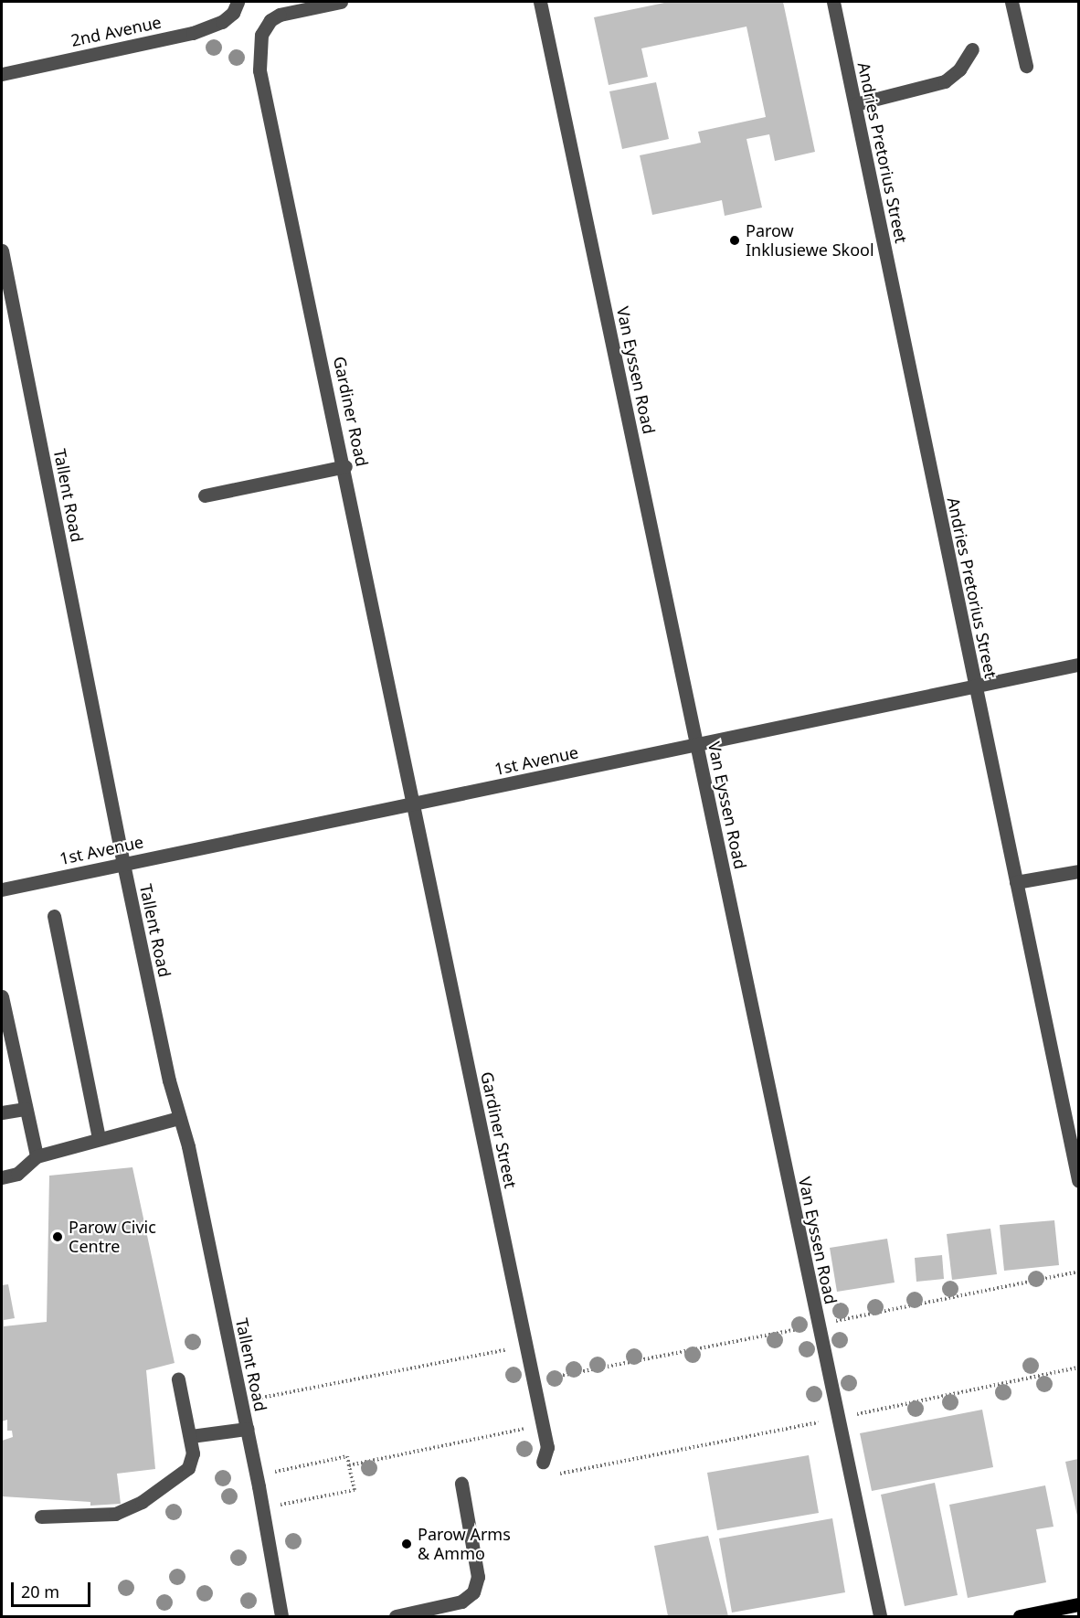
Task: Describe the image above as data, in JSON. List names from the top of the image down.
{
  "streets": {
    "street": [
      "2nd Avenue",
      "Andries Pretorius Street",
      "Van Eyssen Road",
      "Gardiner Road",
      "Tallent Road",
      "1st Avenue",
      "Gardiner Street"
    ]
  },
  "crossings": [
    ["Andries Pretorius Street", "1st Avenue"],
    ["Van Eyssen Road", "1st Avenue"],
    ["Gardiner Road", "1st Avenue"],
    ["Gardiner Road", "Gardiner Street"],
    ["Tallent Road", "1st Avenue"],
    ["1st Avenue", "Gardiner Street"]
  ],
  "places": ["Parow Inklusiewe Skool", "Parow Civic Centre", "Parow Arms & Ammo"],
  "scale_bar": "20 m"
}
